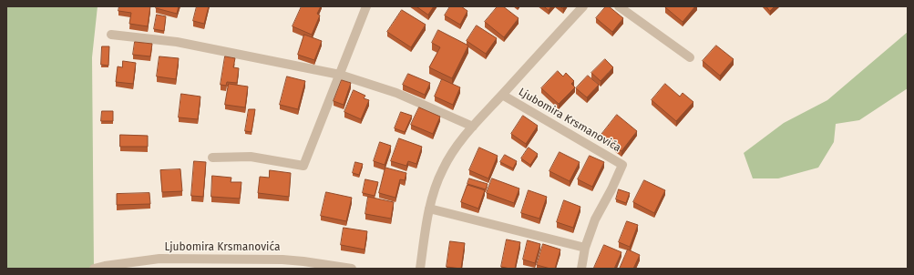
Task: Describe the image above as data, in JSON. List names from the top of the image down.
{
  "streets": {
    "street": ["Ljubomira Krsmanovića"]
  }
}
